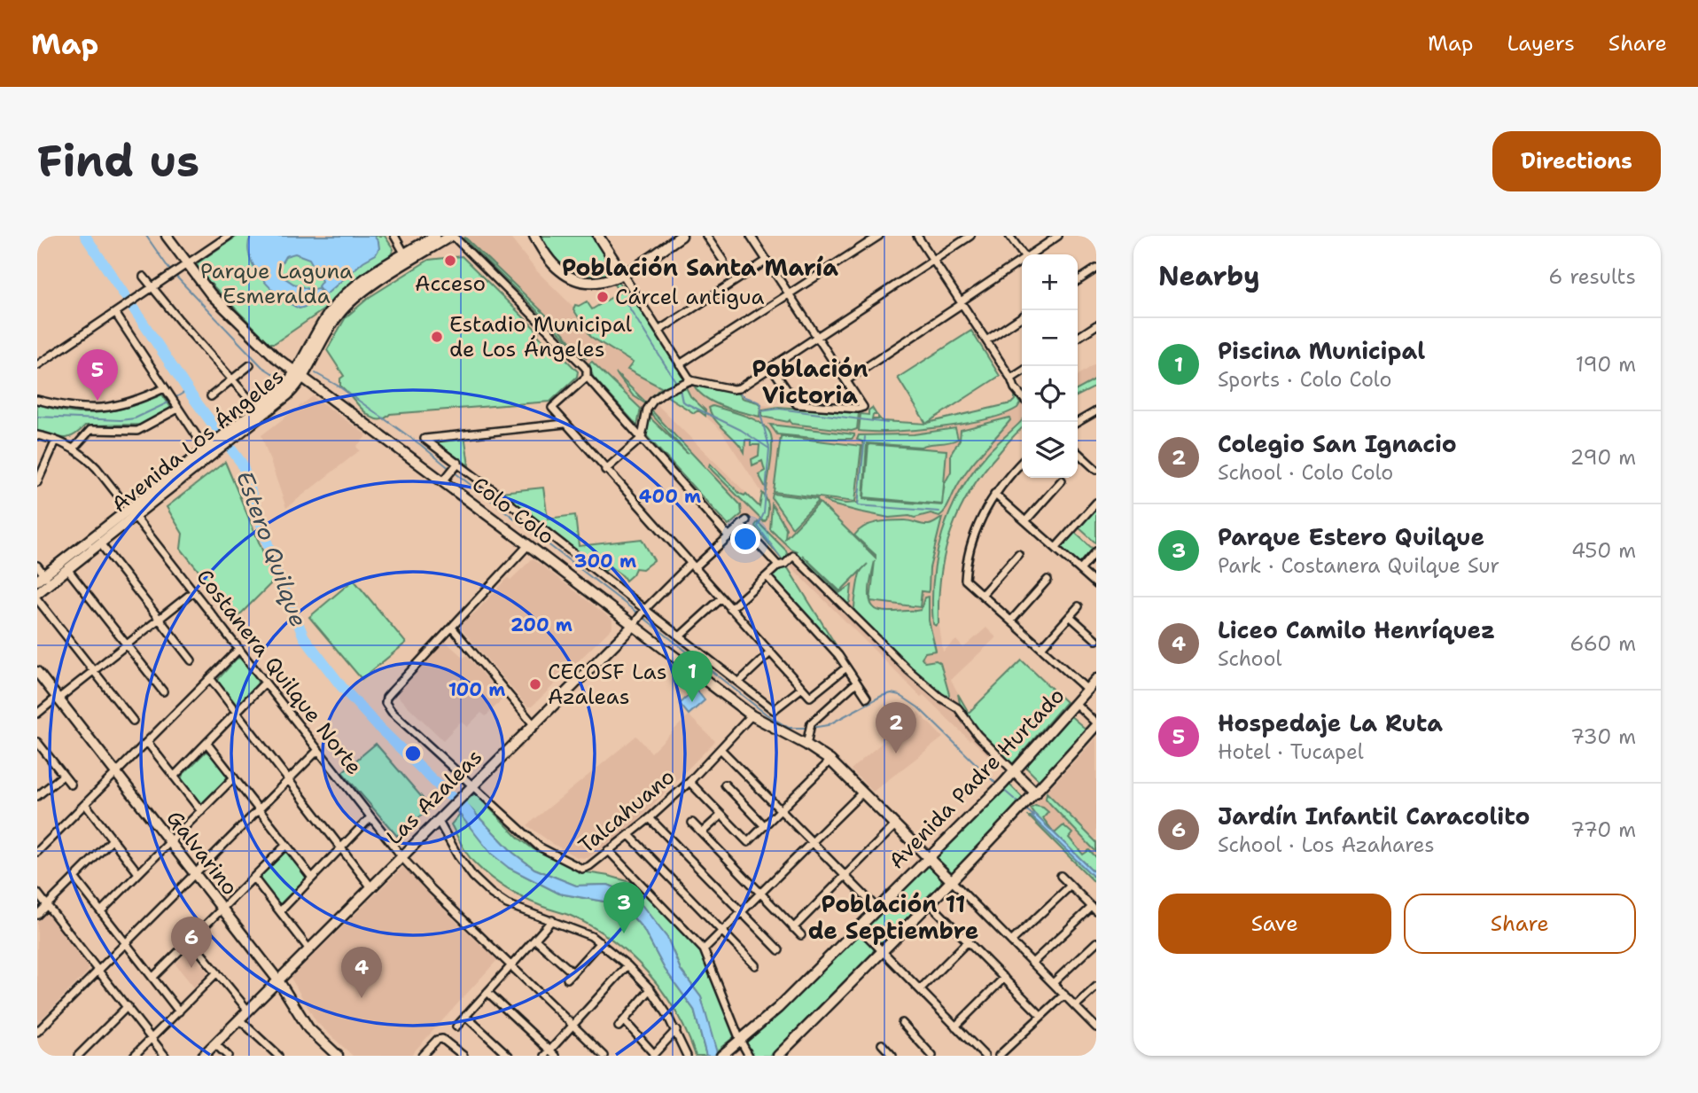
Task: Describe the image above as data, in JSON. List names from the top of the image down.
{
  "streets": {
    "main road": [
      "Avenida Los Ángeles",
      "Colo Colo",
      "Avenida Padre Hurtado",
      "Las Azaleas",
      "Galvarino"
    ],
    "street": ["Costanera Quilque Norte", "Talcahuano"]
  },
  "crossings": [
    ["Avenida Los Ángeles", "Colo Colo"],
    ["Avenida Los Ángeles", "Costanera Quilque Norte"],
    ["Colo Colo", "Avenida Padre Hurtado"],
    ["Colo Colo", "Las Azaleas"],
    ["Colo Colo", "Talcahuano"],
    ["Costanera Quilque Norte", "Las Azaleas"],
    ["Las Azaleas", "Talcahuano"],
    ["Las Azaleas", "Galvarino"]
  ],
  "districts": ["Población Santa María", "Población Victoria", "Población 11 de Septiembre"],
  "water": ["Estero Quilque"],
  "parks": ["Parque Laguna Esmeralda"],
  "places": [
    "Acceso",
    "Cárcel antigua",
    "Estadio Municipal de Los Ángeles",
    "CECOSF Las Azaleas"
  ],
  "page": {
    "header": "Map",
    "nav": ["Map", "Layers", "Share"],
    "buttons": [
      "Directions",
      ["Save", "Share"]
    ],
    "title": "Find us",
    "heading": ["Nearby", "6 results"],
    "map_buttons": ["+", "−"],
    "list": [
      {
        "mark": "1",
        "name": "Piscina Municipal",
        "note": "Sports · Colo Colo",
        "value": "190 m"
      },
      {
        "mark": "2",
        "name": "Colegio San Ignacio",
        "note": "School · Colo Colo",
        "value": "290 m"
      },
      {
        "mark": "3",
        "name": "Parque Estero Quilque",
        "note": "Park · Costanera Quilque Sur",
        "value": "450 m"
      },
      {
        "mark": "4",
        "name": "Liceo Camilo Henríquez",
        "note": "School",
        "value": "660 m"
      },
      {
        "mark": "5",
        "name": "Hospedaje La Ruta",
        "note": "Hotel · Tucapel",
        "value": "730 m"
      },
      {
        "mark": "6",
        "name": "Jardín Infantil Caracolito",
        "note": "School · Los Azahares",
        "value": "770 m"
      }
    ],
    "pins": [
      "5",
      "1",
      "2",
      "3",
      "6",
      "4"
    ]
  },
  "rings": [
    "400 m",
    "300 m",
    "200 m",
    "100 m"
  ]
}
